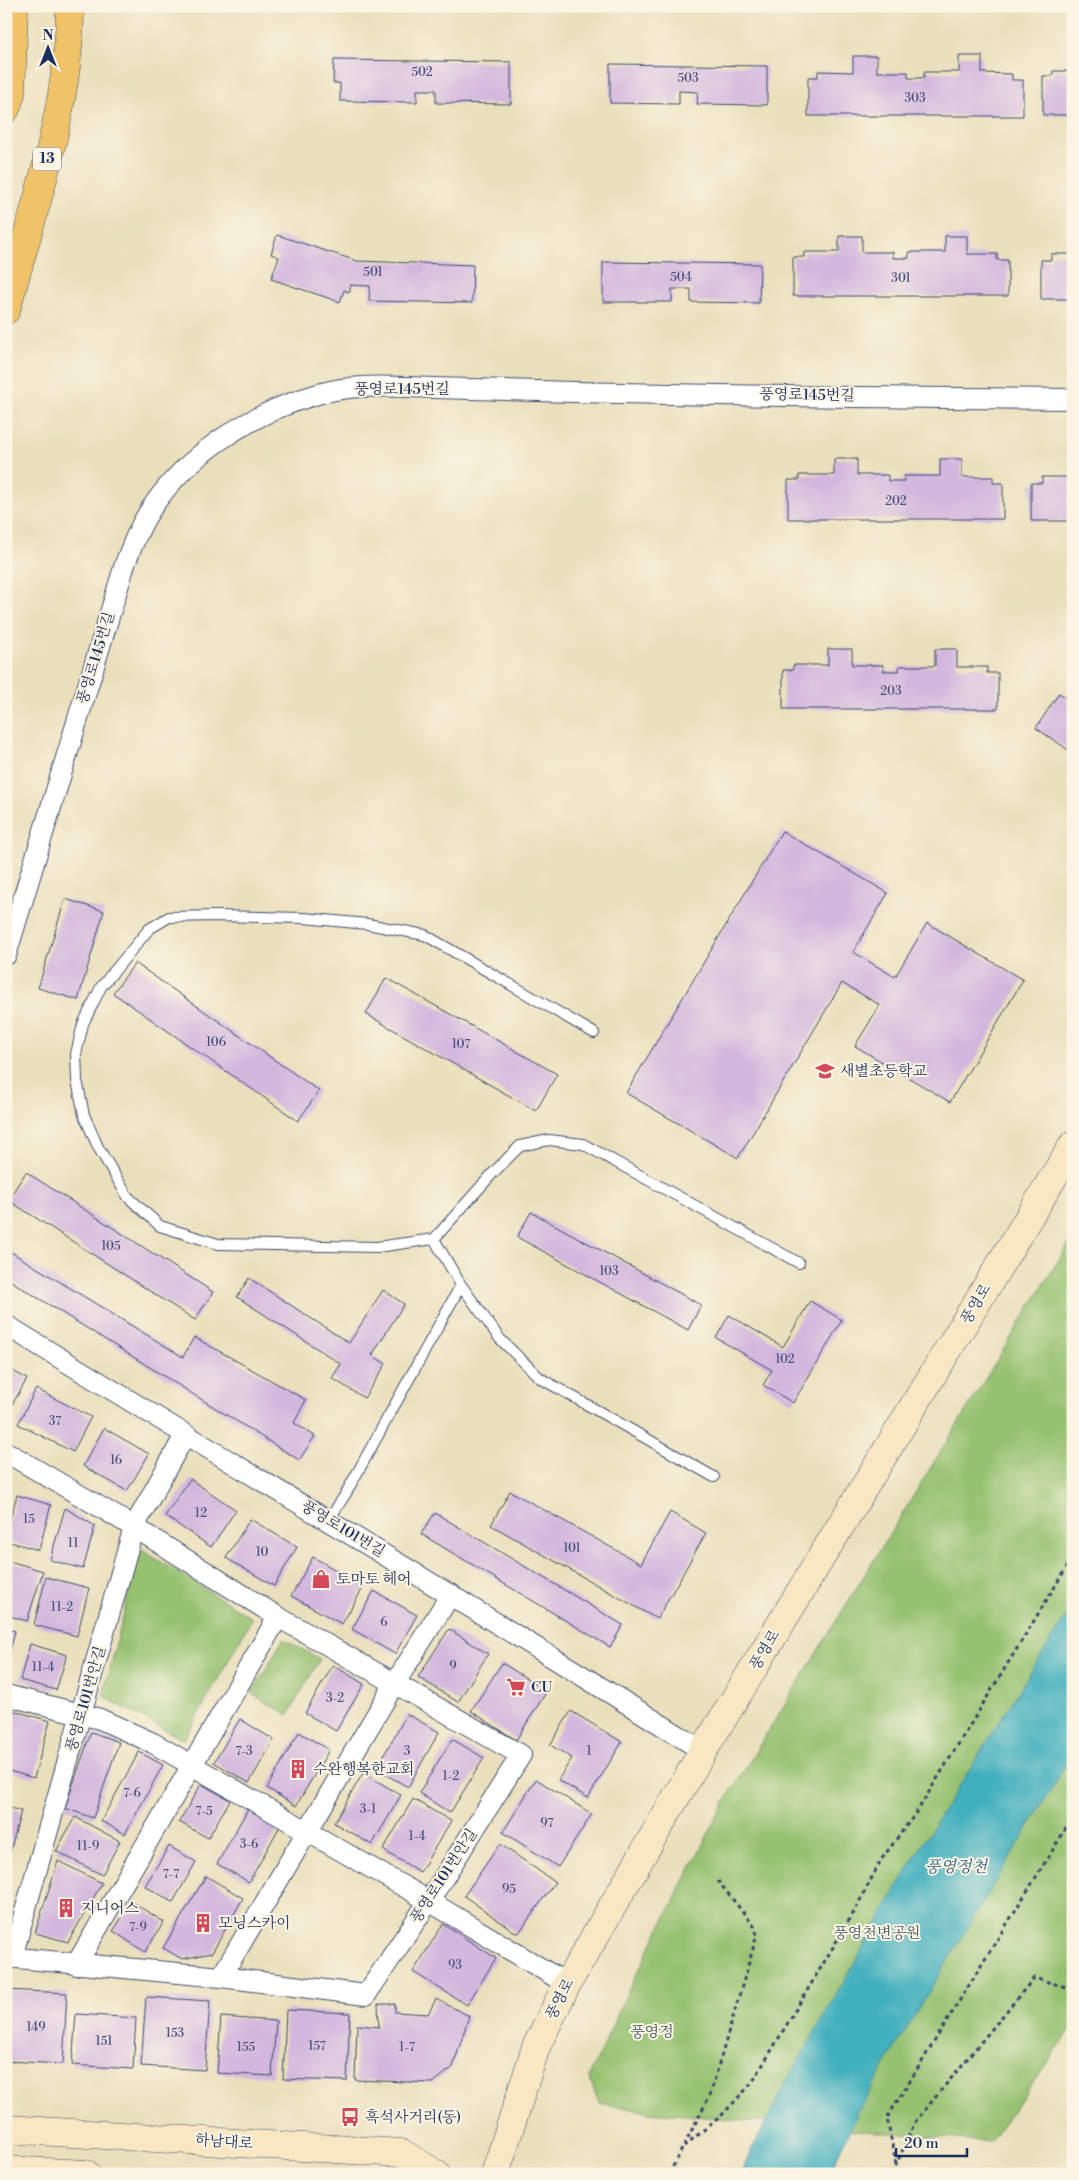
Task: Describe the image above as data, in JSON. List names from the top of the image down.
{
  "streets": {
    "main road": ["13", "풍영로", "하남대로"],
    "street": ["풍영로145번길", "풍영로101번길", "풍영로101번안길"]
  },
  "crossings": [
    ["풍영로", "풍영로101번길"],
    ["풍영로101번길", "풍영로101번안길"]
  ],
  "water": ["풍영정천"],
  "parks": ["풍영천변공원", "풍영정"],
  "places": {
    "school or university": ["새별초등학교"],
    "shop": ["토마토 헤어"],
    "supermarket": ["CU"],
    "building": ["수완행복한교회", "지니어스", "모닝스카이"],
    "bus stop": ["흑석사거리(동)"]
  },
  "house_numbers": [
    "502",
    "503",
    "303",
    "501",
    "504",
    "301",
    "202",
    "203",
    "106",
    "107",
    "105",
    "103",
    "102",
    "37",
    "16",
    "12",
    "15",
    "11",
    "101",
    "10",
    "11-2",
    "6",
    "9",
    "11-4",
    "3-2",
    "7-3",
    "3",
    "1",
    "1-2",
    "7-6",
    "3-1",
    "7-5",
    "97",
    "1-4",
    "3-6",
    "11-9",
    "7-7",
    "95",
    "7-9",
    "93",
    "149",
    "153",
    "151",
    "157",
    "155",
    "1-7"
  ],
  "scale_bar": "20 m",
  "north": "top"
}
